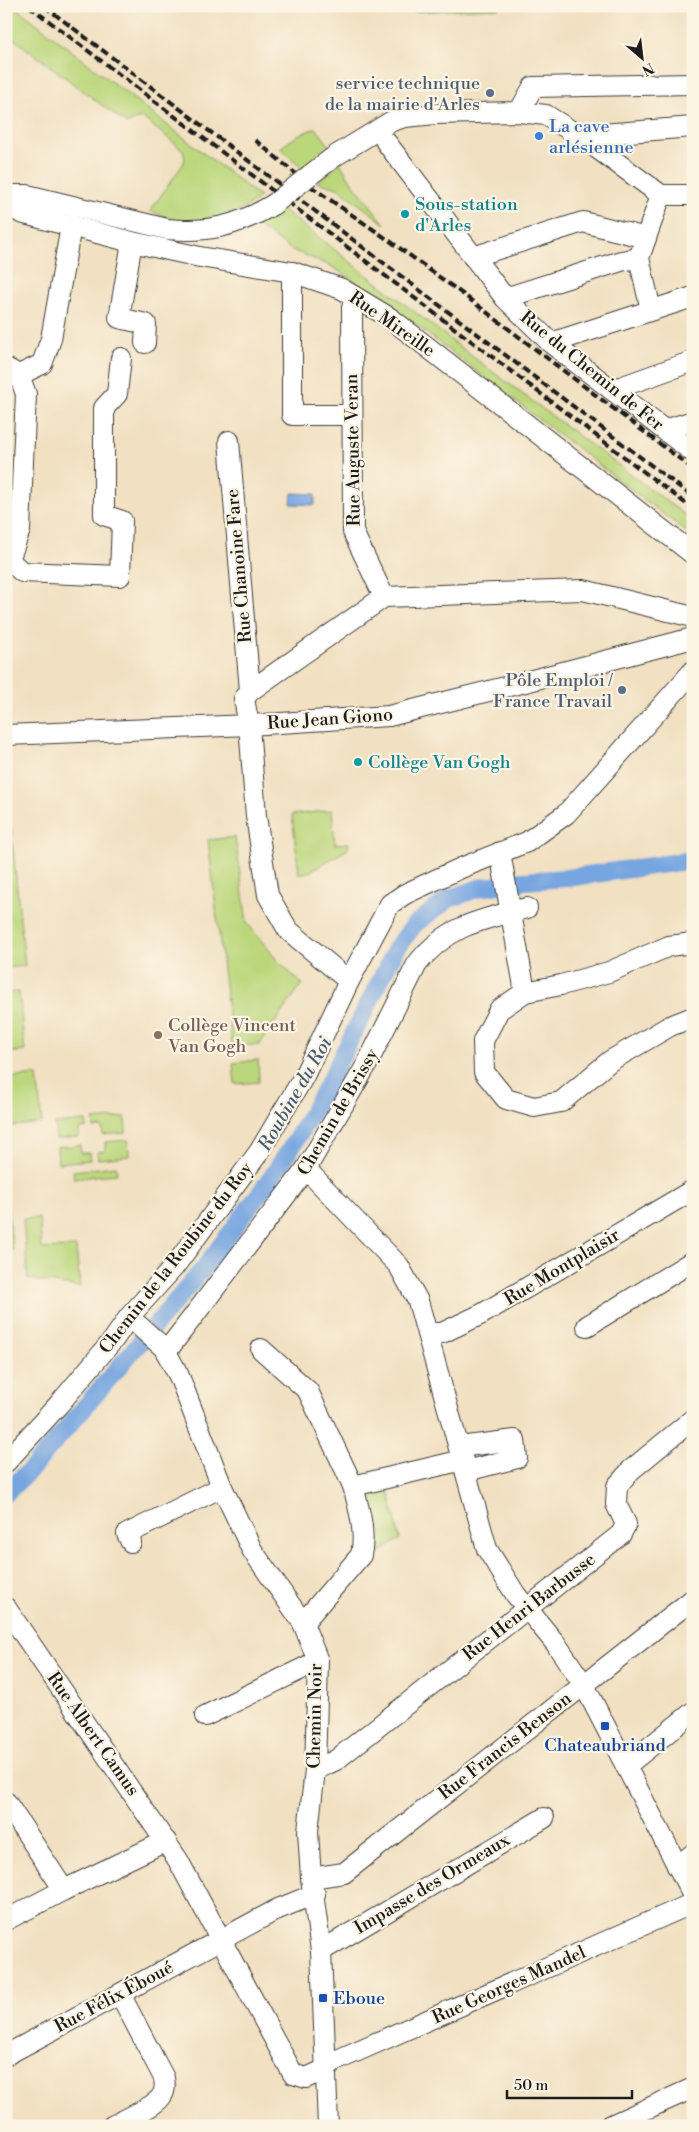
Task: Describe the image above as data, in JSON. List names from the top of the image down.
{
  "streets": {
    "street": [
      "Rue Mireille",
      "Rue du Chemin de Fer",
      "Rue Auguste Veran",
      "Rue Chanoine Fare",
      "Rue Jean Giono",
      "Chemin de Brissy",
      "Chemin de la Roubine du Roy",
      "Rue Montplaisir",
      "Rue Henri Barbusse",
      "Chemin Noir",
      "Rue Albert Camus",
      "Rue Francis Benson",
      "Impasse des Ormeaux",
      "Rue Georges Mandel",
      "Rue Félix Éboué"
    ]
  },
  "crossings": [
    ["Rue Mireille", "Rue Auguste Veran"],
    ["Rue Chanoine Fare", "Rue Jean Giono"],
    ["Rue Jean Giono", "Chemin de la Roubine du Roy"],
    ["Chemin de Brissy", "Chemin Noir"],
    ["Rue Henri Barbusse", "Chemin Noir"],
    ["Chemin Noir", "Rue Francis Benson"],
    ["Chemin Noir", "Impasse des Ormeaux"],
    ["Chemin Noir", "Rue Georges Mandel"],
    ["Rue Albert Camus", "Rue Francis Benson"],
    ["Rue Albert Camus", "Rue Georges Mandel"],
    ["Rue Albert Camus", "Rue Félix Éboué"],
    ["Rue Francis Benson", "Rue Georges Mandel"],
    ["Rue Francis Benson", "Rue Félix Éboué"],
    ["Rue Georges Mandel", "Rue Félix Éboué"]
  ],
  "water": ["Roubine du Roi"],
  "places": {
    "other": [
      "service technique de la mairie d'Arles",
      "La cave arlésienne",
      "Sous-station d'Arles",
      "Pôle Emploi / France Travail",
      "Collège Van Gogh",
      "Collège Vincent Van Gogh"
    ],
    "transit": ["Chateaubriand", "Eboue"]
  },
  "scale_bar": "50 m",
  "north": "bottom right"
}
